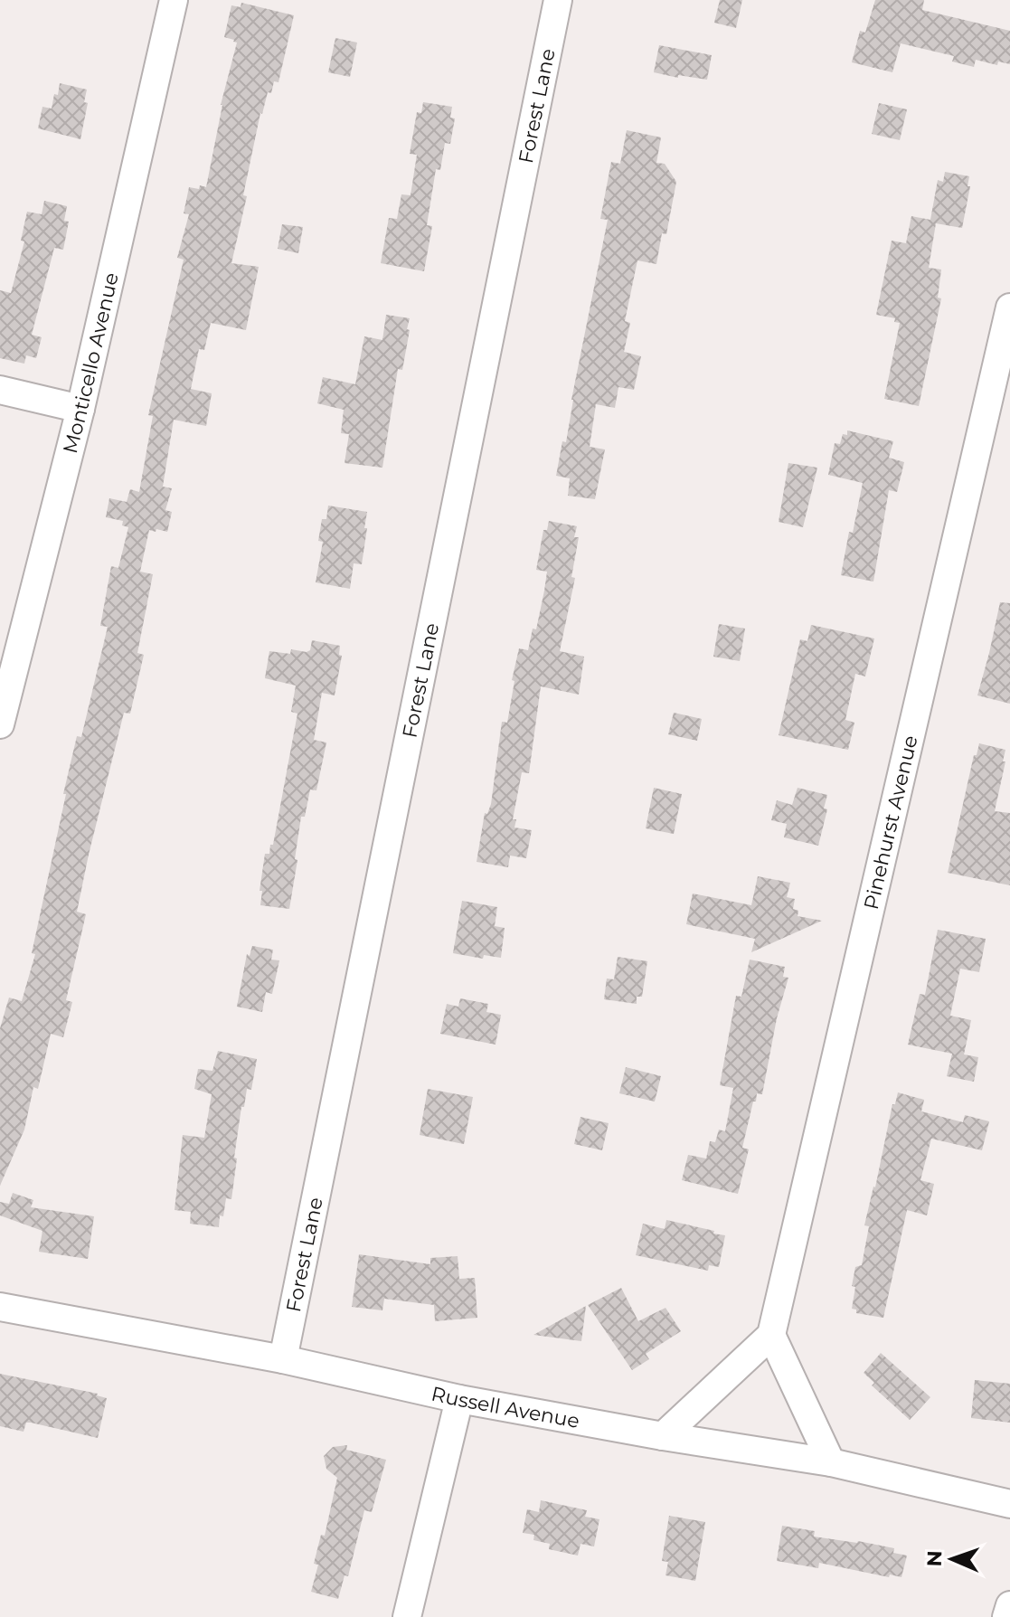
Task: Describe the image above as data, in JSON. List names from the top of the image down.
{
  "streets": {
    "street": [
      "Forest Lane",
      "Monticello Avenue",
      "Pinehurst Avenue",
      "Russell Avenue"
    ]
  },
  "crossings": [
    ["Forest Lane", "Russell Avenue"]
  ],
  "north": "left"
}
